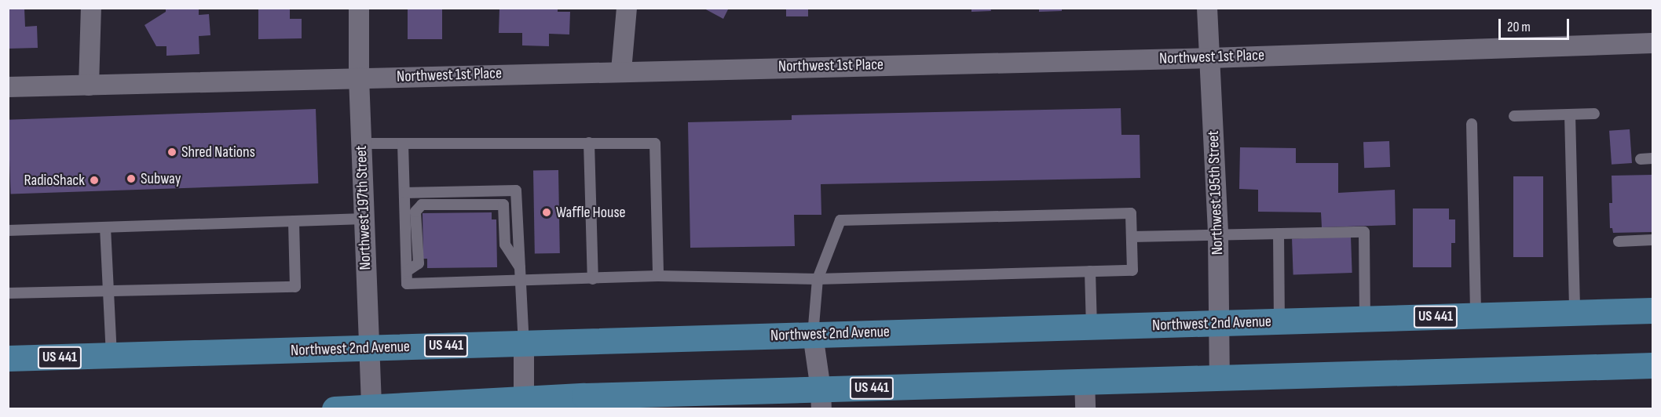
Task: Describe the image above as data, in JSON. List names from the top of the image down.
{
  "streets": {
    "main road": ["US 441", "Northwest 2nd Avenue"],
    "street": ["Northwest 1st Place", "Northwest 195th Street", "Northwest 197th Street"]
  },
  "crossings": [
    ["Northwest 1st Place", "Northwest 195th Street"],
    ["Northwest 1st Place", "Northwest 197th Street"],
    ["Northwest 195th Street", "US 441"],
    ["Northwest 195th Street", "Northwest 2nd Avenue"],
    ["Northwest 197th Street", "US 441"],
    ["Northwest 197th Street", "Northwest 2nd Avenue"]
  ],
  "places": [
    "Shred Nations",
    "Subway",
    "RadioShack",
    "Waffle House"
  ],
  "scale_bar": "20 m"
}
